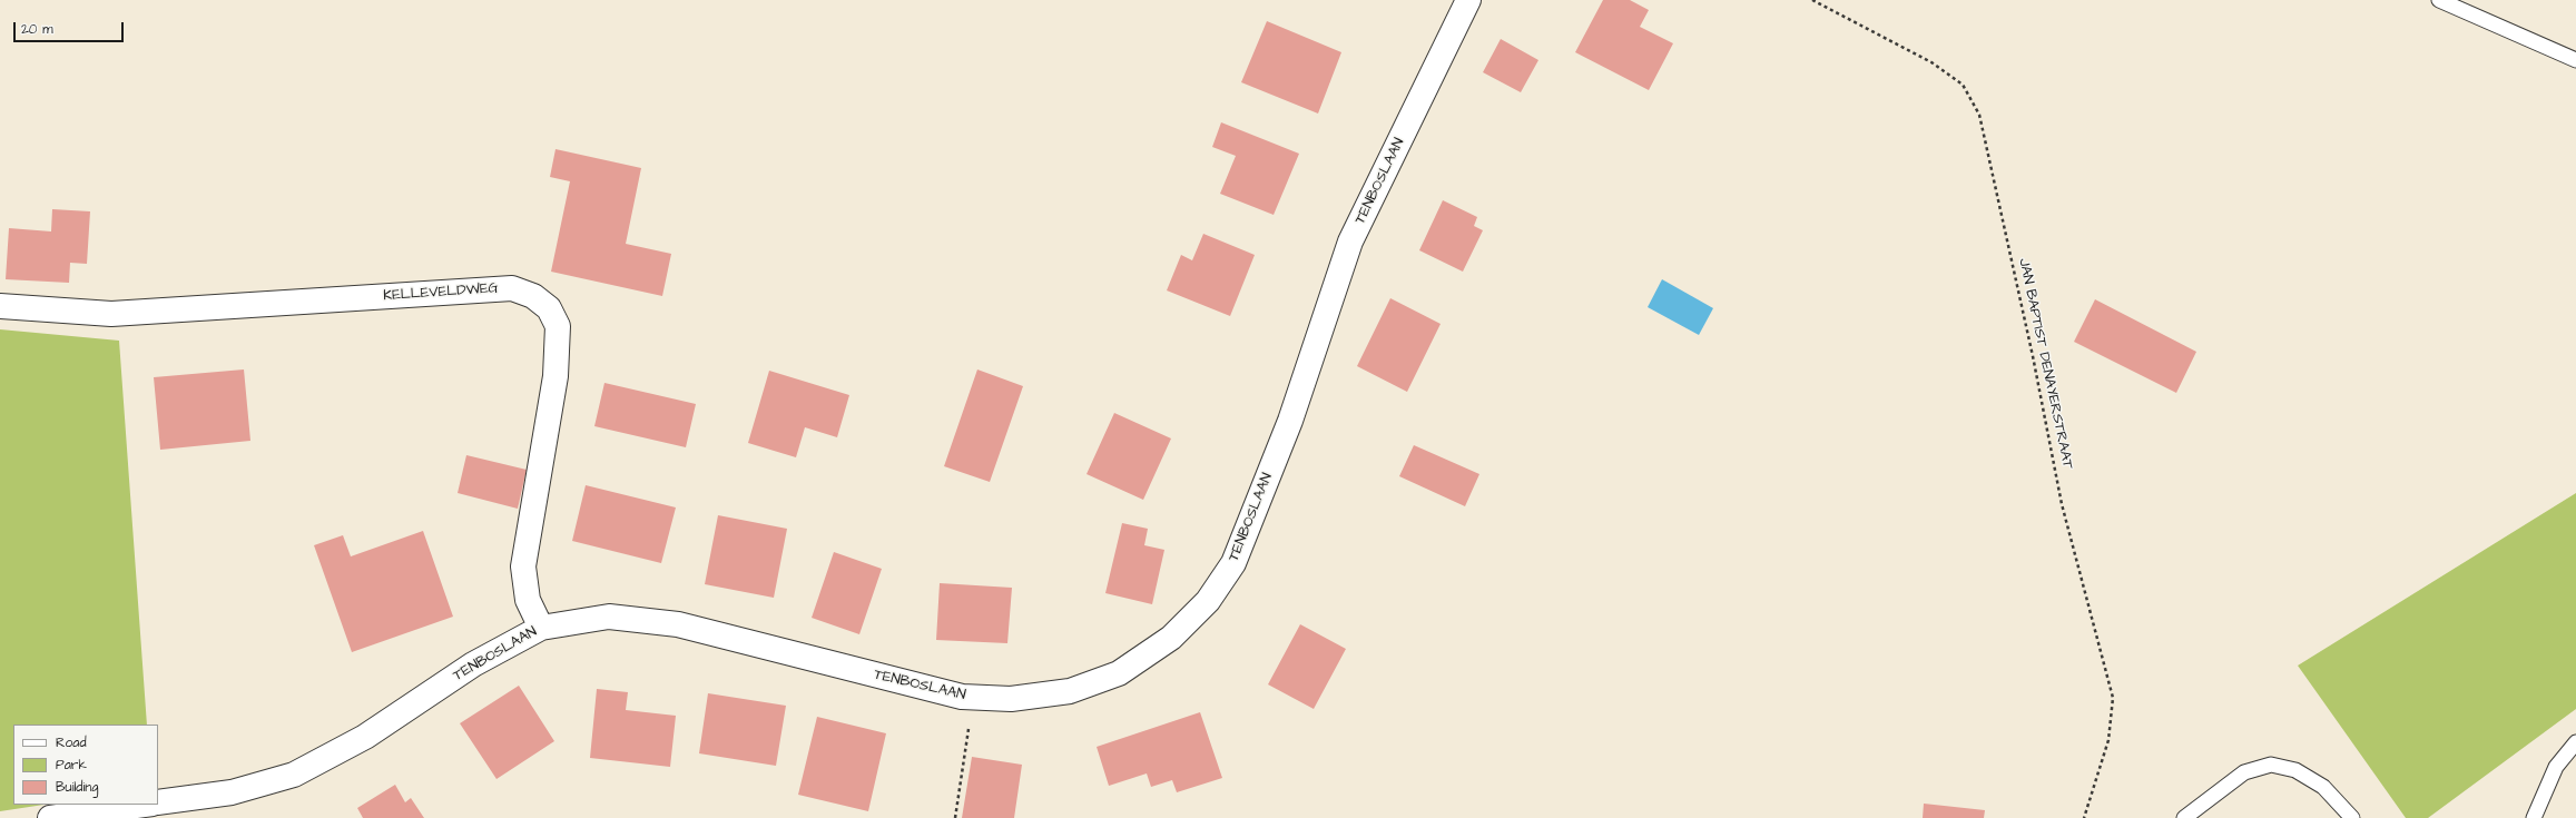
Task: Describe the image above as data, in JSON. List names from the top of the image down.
{
  "streets": {
    "street": ["TENBOSLAAN", "KELLEVELDWEG"],
    "path": ["JAN BAPTIST DENAYERSTRAAT"]
  },
  "crossings": [
    ["TENBOSLAAN", "KELLEVELDWEG"]
  ],
  "legend": ["Road", "Park", "Building"],
  "scale_bar": "20 m"
}
